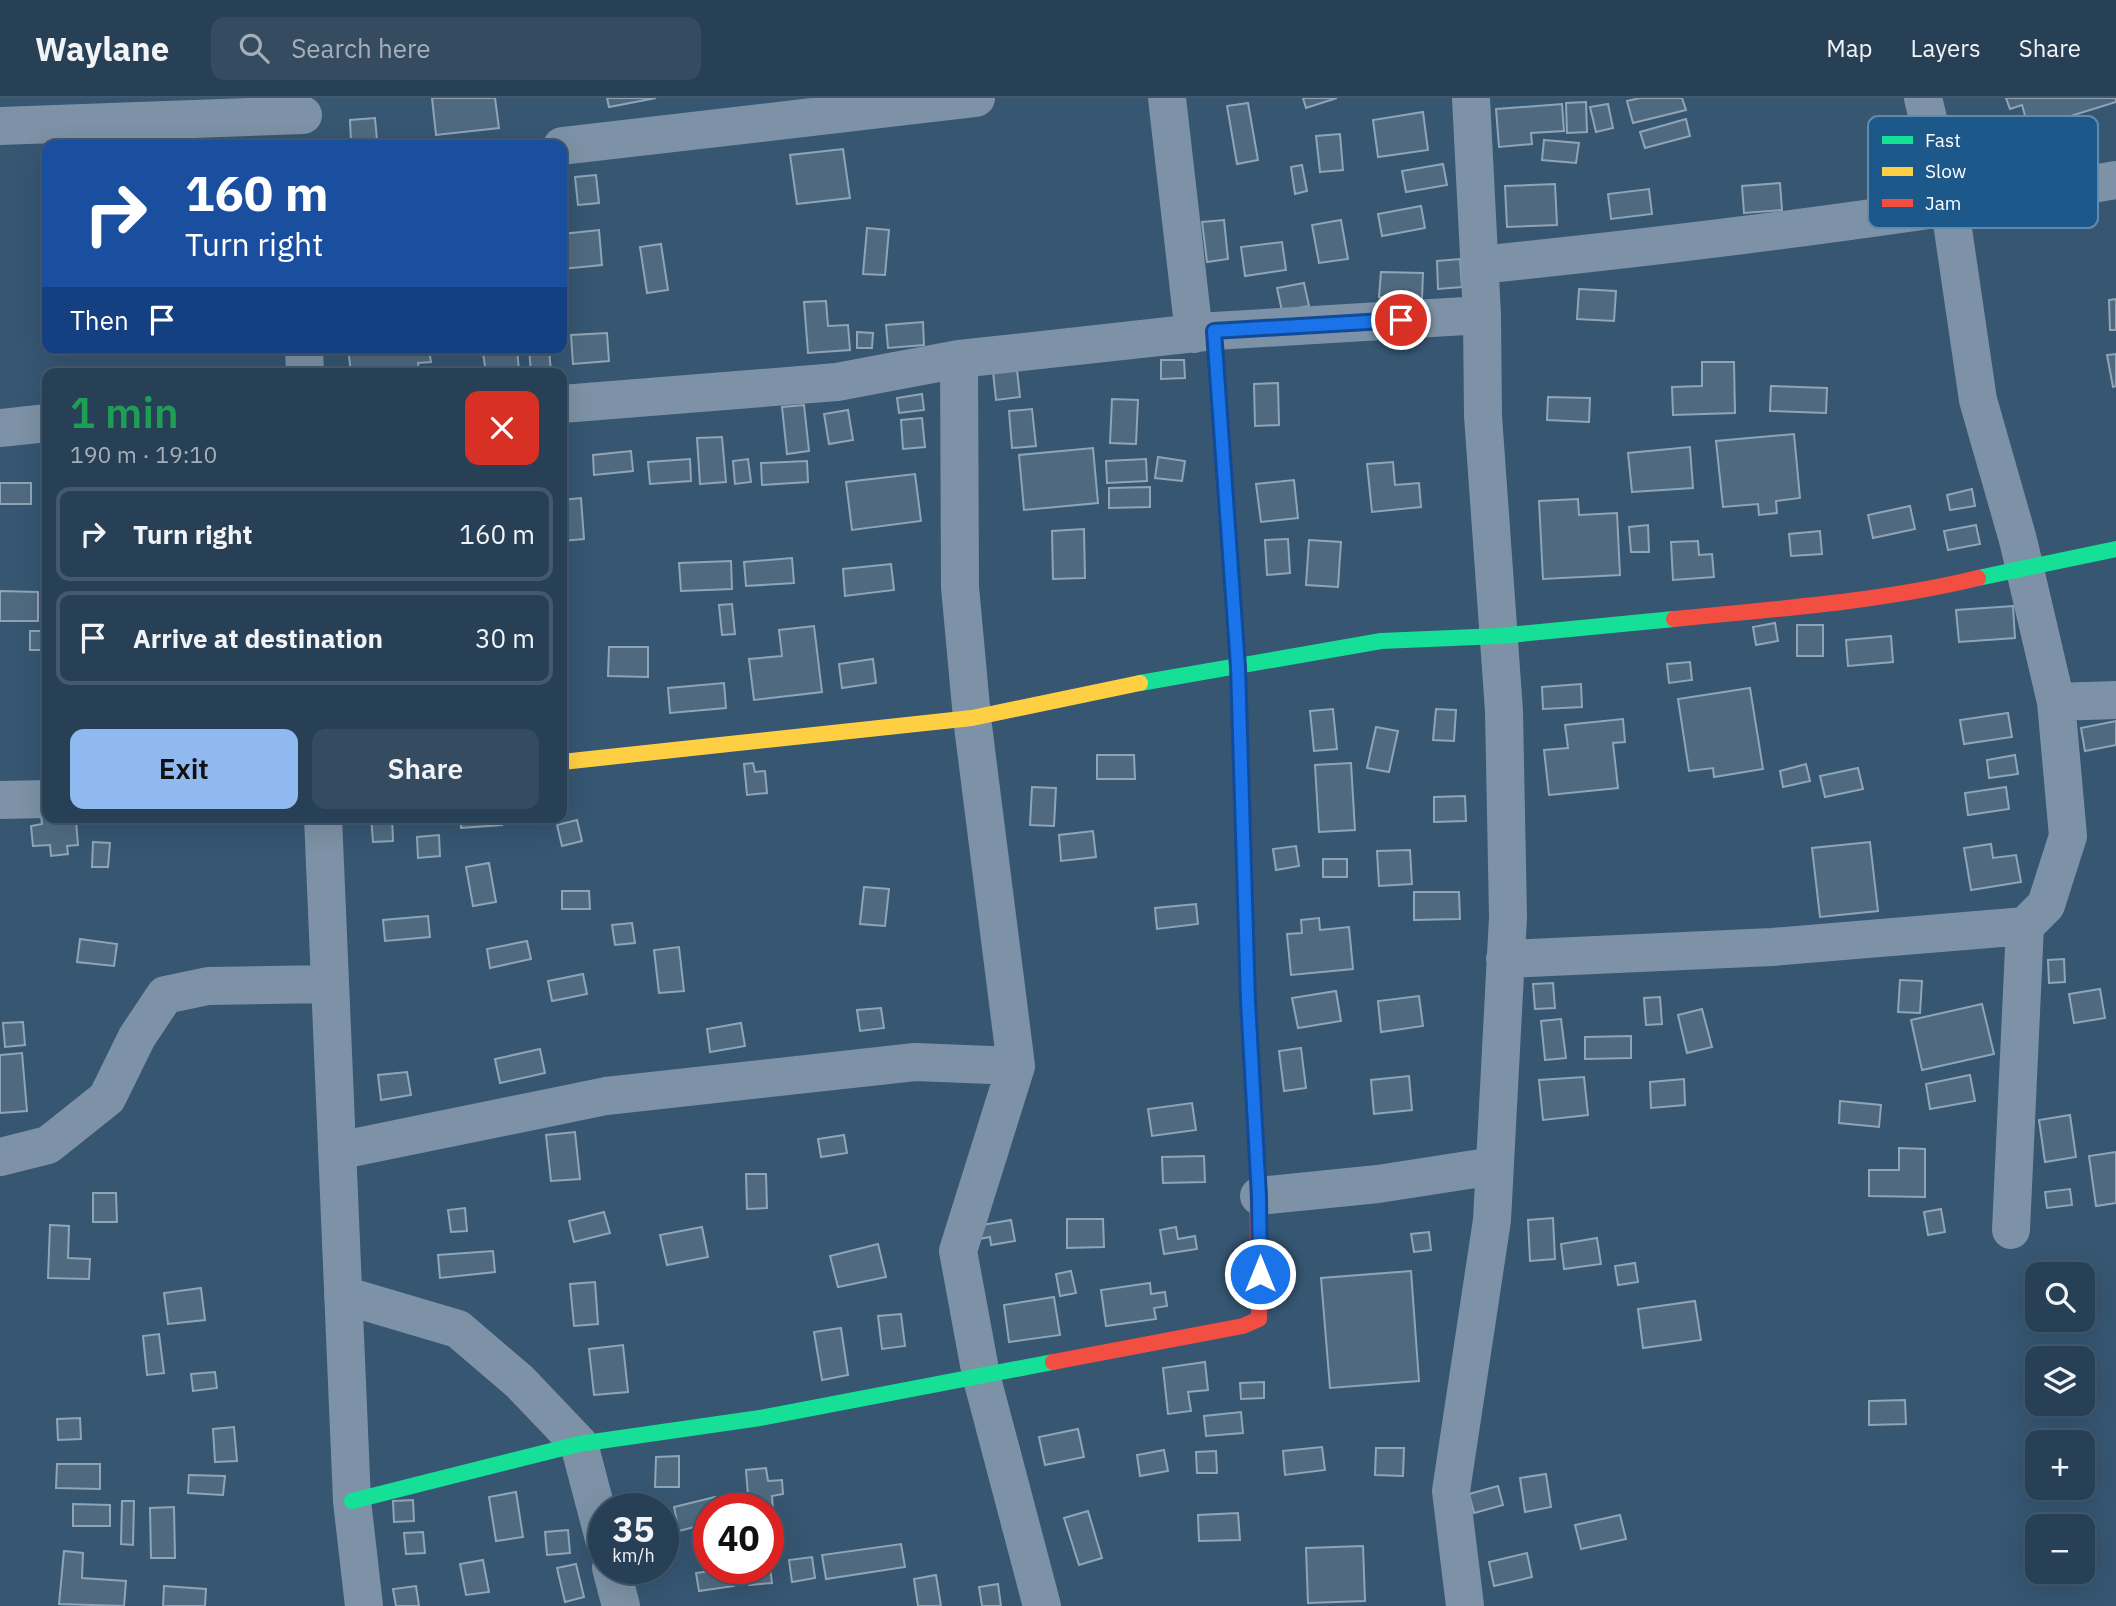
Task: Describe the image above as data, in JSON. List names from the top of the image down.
{
  "legend": ["Fast", "Slow", "Jam"],
  "page": {
    "header": "Waylane",
    "search": "Search here",
    "nav": ["Map", "Layers", "Share"],
    "turn": ["160 m", "Turn right"],
    "then": "Then",
    "heading": ["1 min", "190 m · 19:10"],
    "list": [
      {
        "name": "Turn right",
        "value": "160 m"
      },
      {
        "name": "Arrive at destination",
        "value": "30 m"
      }
    ],
    "buttons": ["Exit", "Share"],
    "map_buttons": ["+", "−"],
    "speed": "35 km/h",
    "limit": "40"
  }
}
